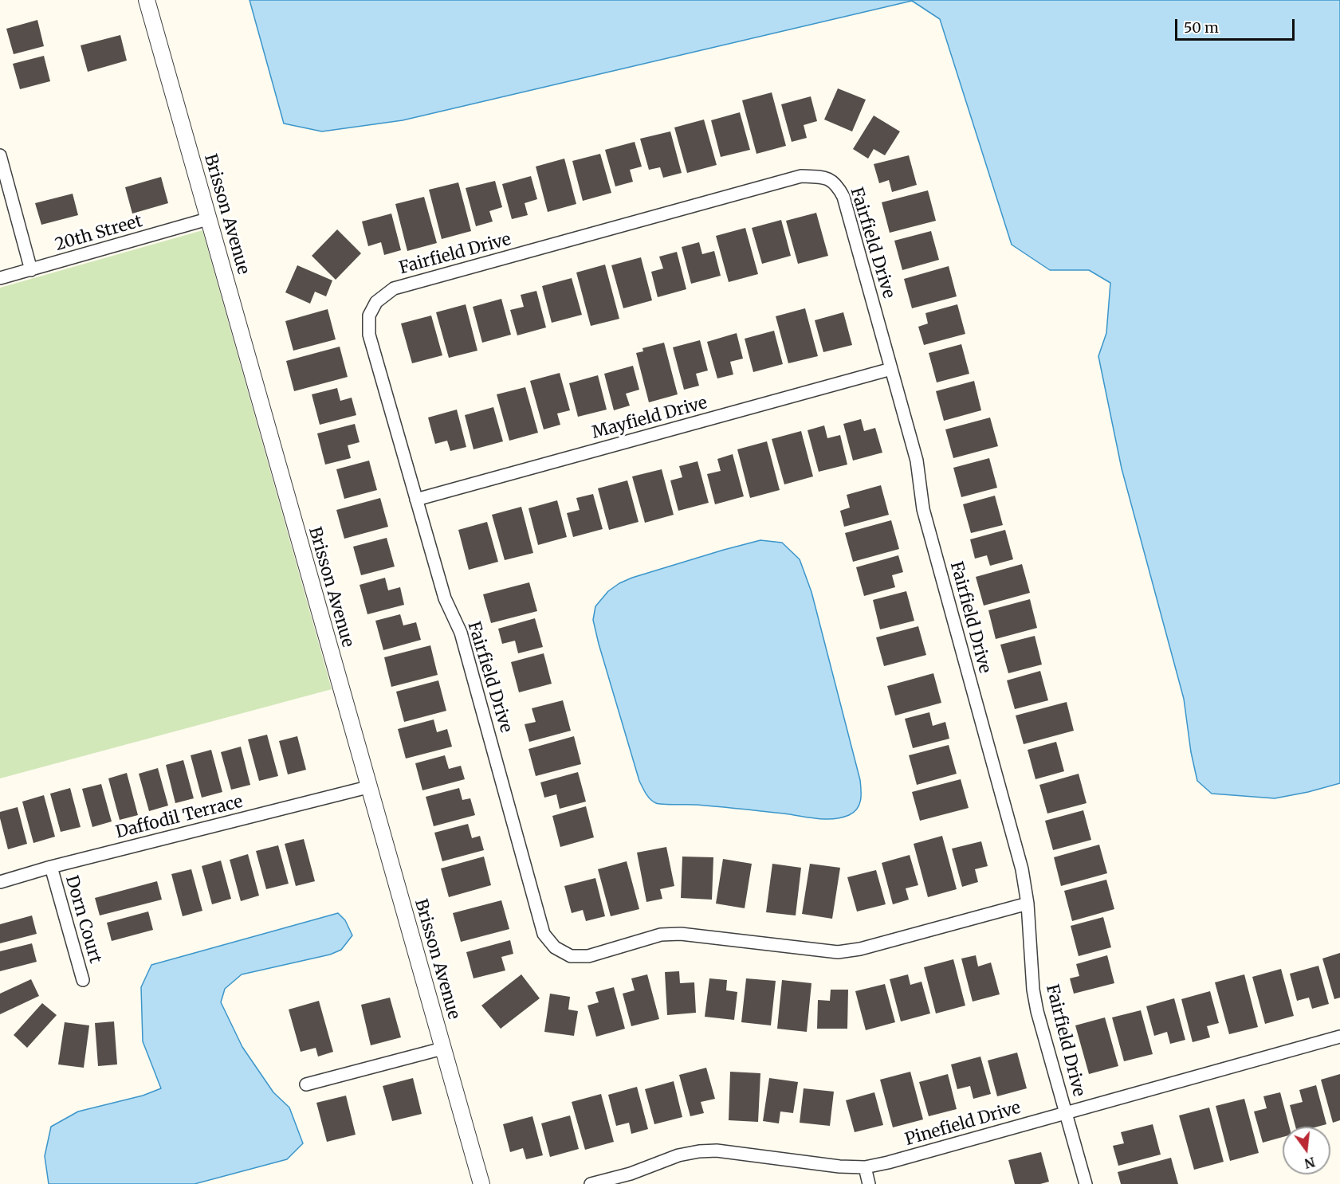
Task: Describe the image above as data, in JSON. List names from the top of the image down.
{
  "streets": {
    "street": [
      "Brisson Avenue",
      "20th Street",
      "Fairfield Drive",
      "Mayfield Drive",
      "Daffodil Terrace",
      "Dorn Court",
      "Pinefield Drive"
    ]
  },
  "crossings": [
    ["Brisson Avenue", "20th Street"],
    ["Brisson Avenue", "Daffodil Terrace"],
    ["Fairfield Drive", "Mayfield Drive"],
    ["Fairfield Drive", "Pinefield Drive"],
    ["Daffodil Terrace", "Dorn Court"]
  ],
  "scale_bar": "50 m",
  "north": "bottom"
}
